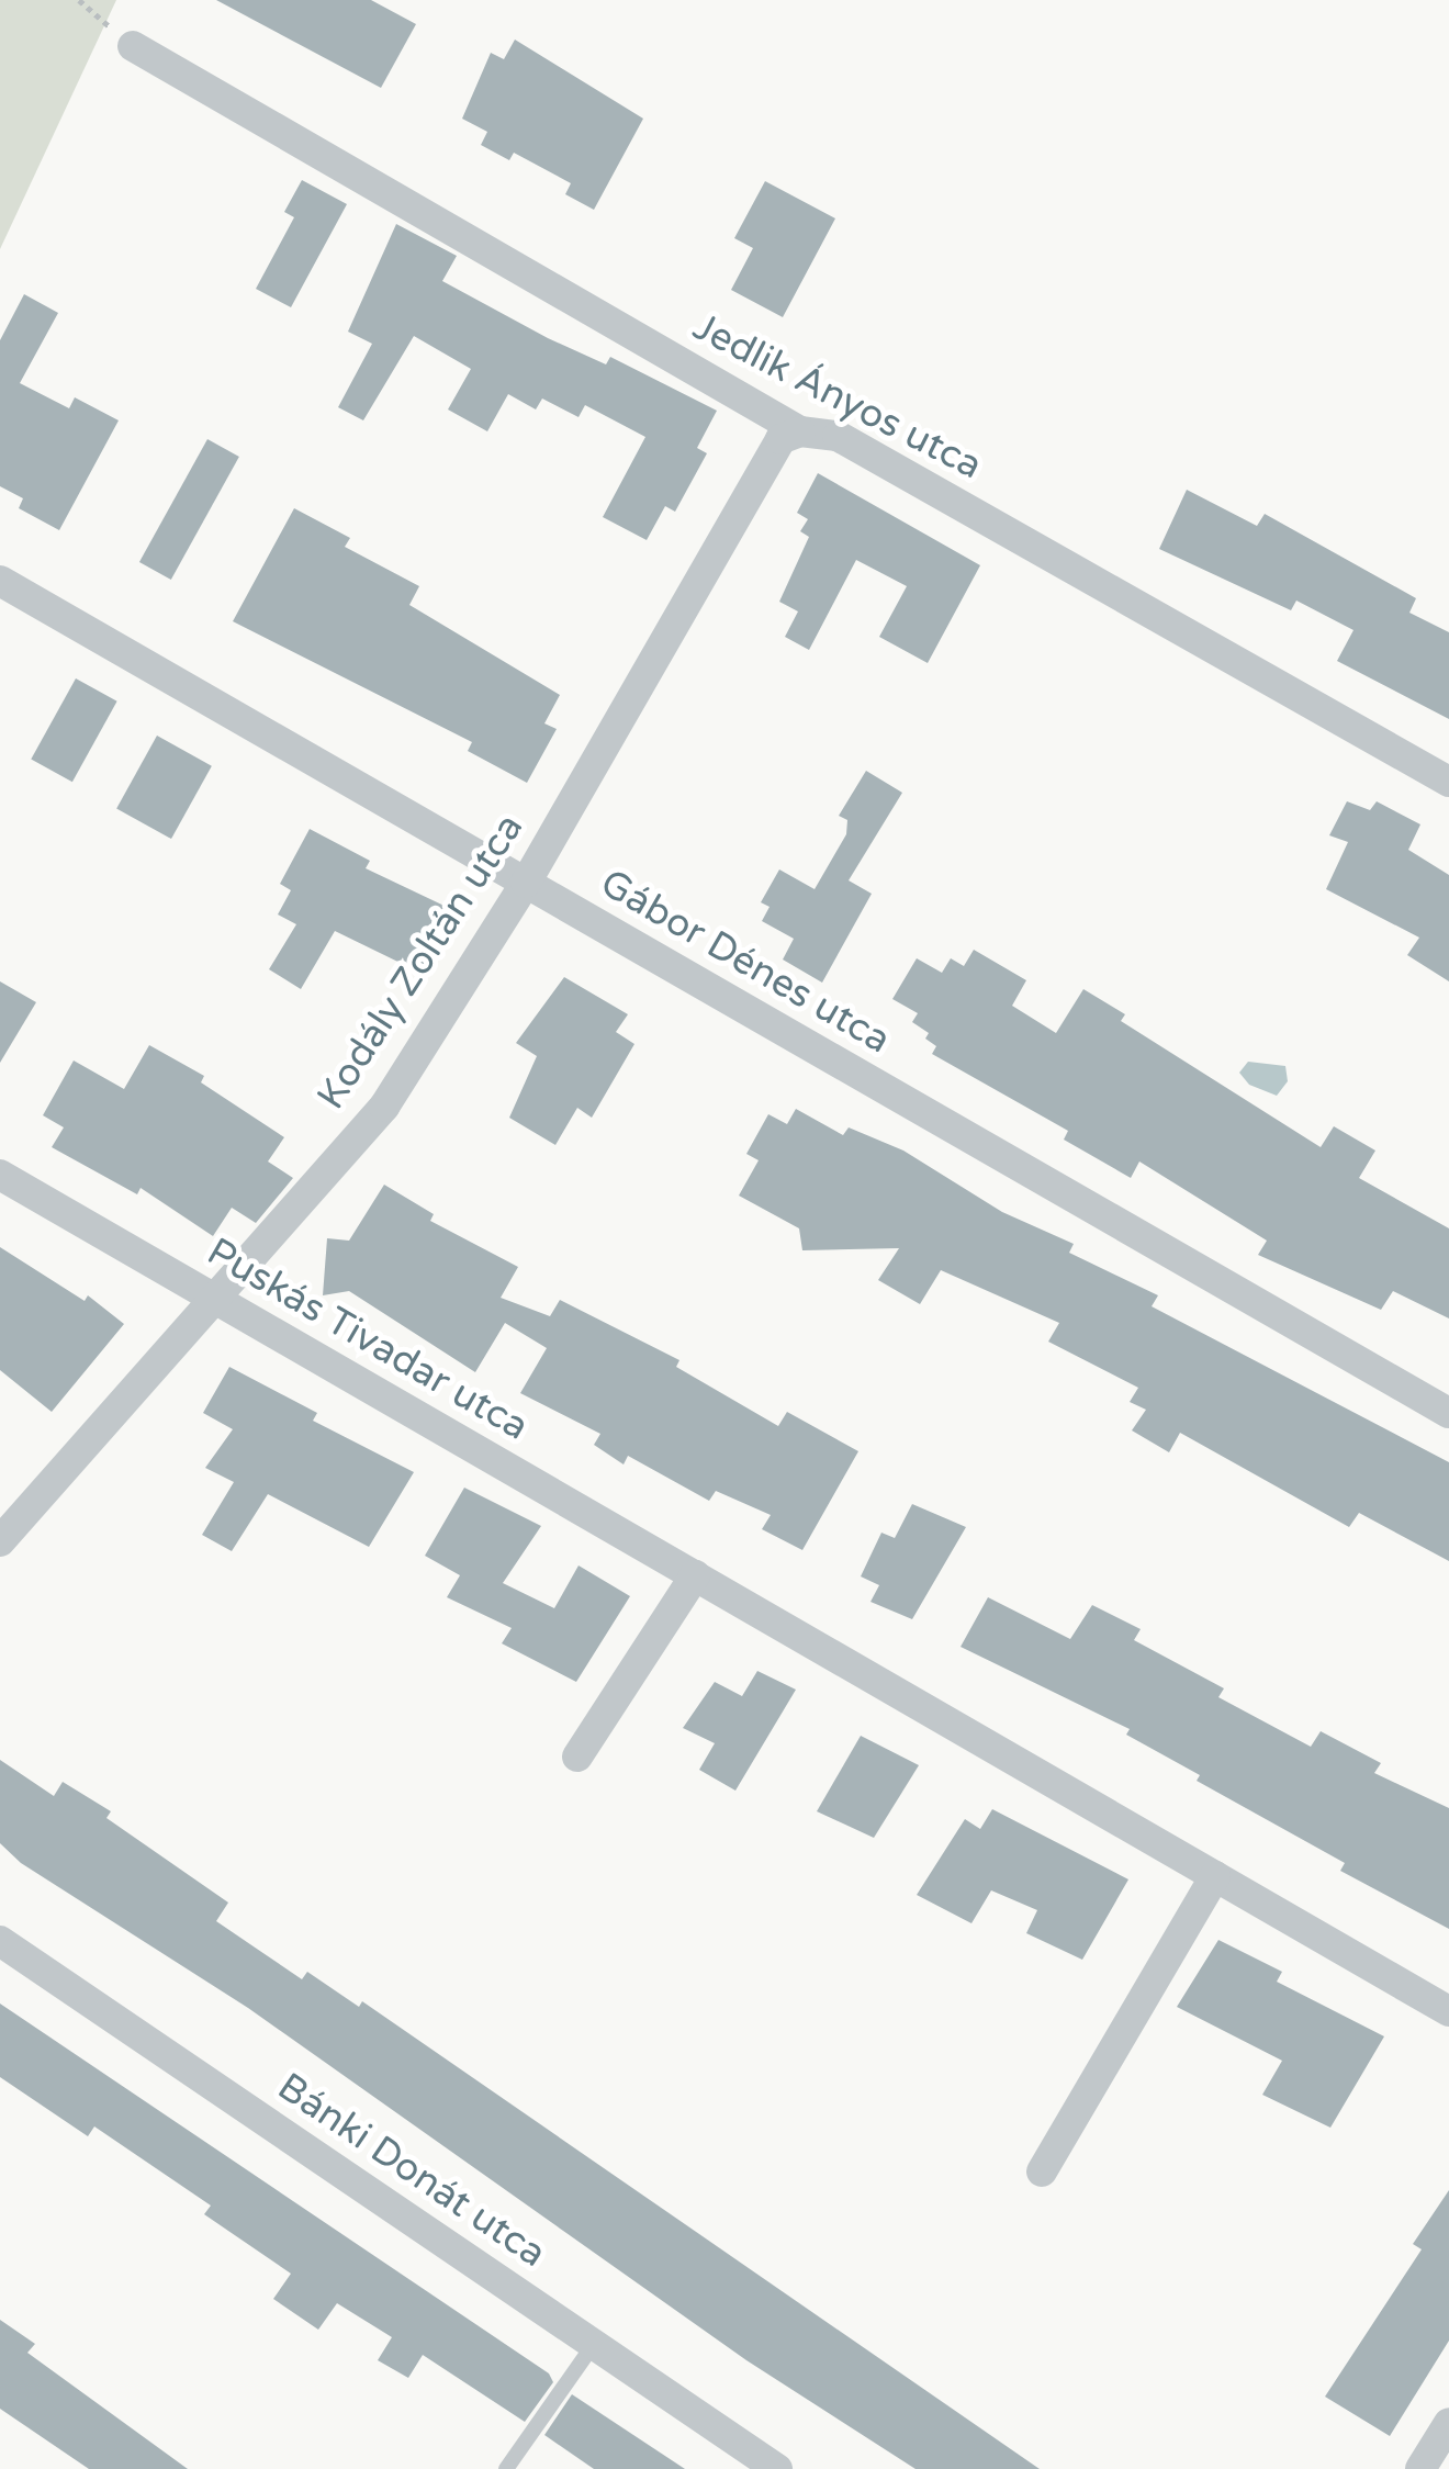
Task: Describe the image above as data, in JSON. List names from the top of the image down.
{
  "streets": {
    "street": [
      "Jedlik Ányos utca",
      "Kodály Zoltán utca",
      "Gábor Dénes utca",
      "Puskás Tivadar utca",
      "Bánki Donát utca"
    ]
  },
  "crossings": [
    ["Jedlik Ányos utca", "Kodály Zoltán utca"],
    ["Kodály Zoltán utca", "Gábor Dénes utca"],
    ["Kodály Zoltán utca", "Puskás Tivadar utca"]
  ]
}
